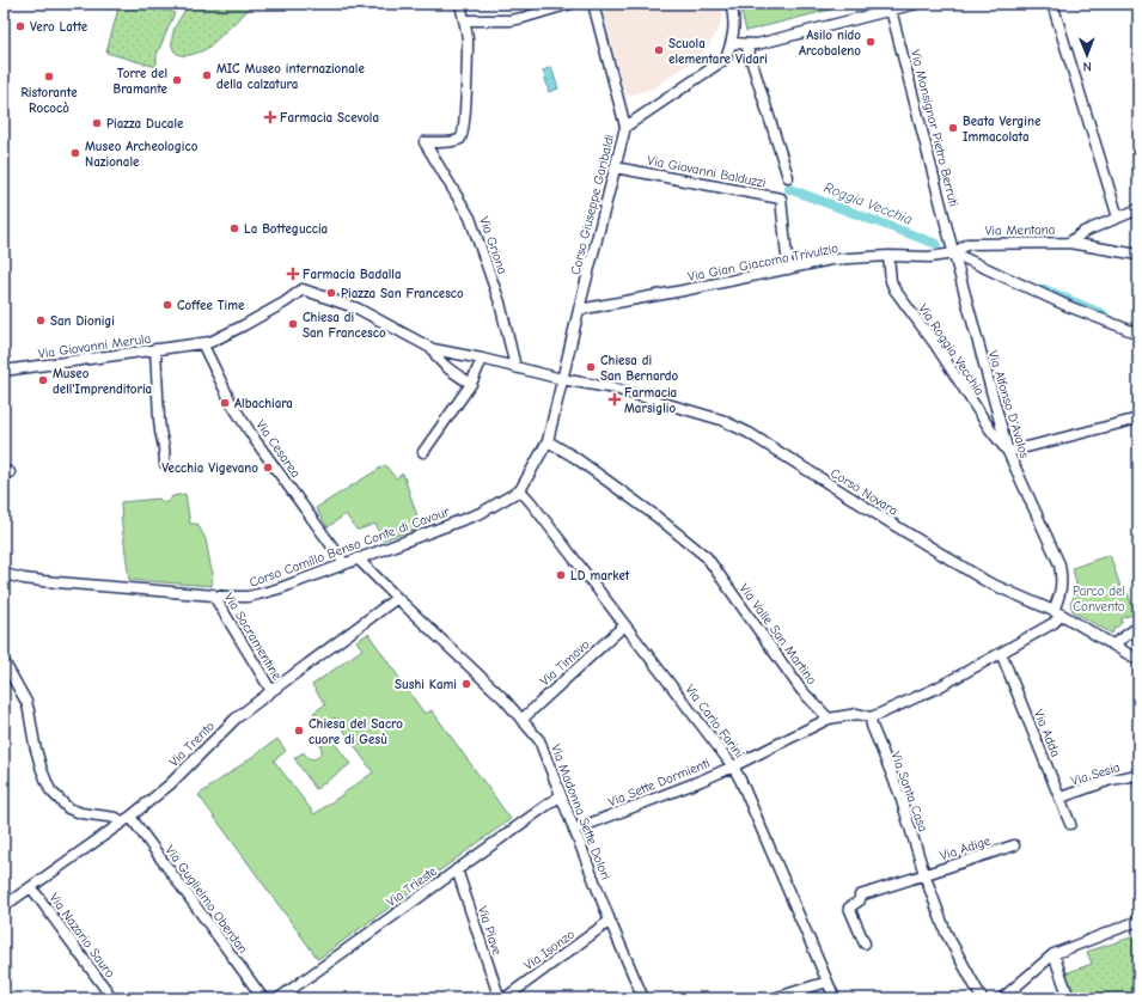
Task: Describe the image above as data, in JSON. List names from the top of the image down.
{
  "streets": {
    "street": [
      "Via Monsignor Pietro Berruti",
      "Via Giovanni Balduzzi",
      "Corso Giuseppe Garibaldi",
      "Via Mentana",
      "Via Griona",
      "Via Gian Giacomo Trivulzio",
      "Via Giovanni Merula",
      "Via Roggia Vecchia",
      "Via Alfonso D'Avalos",
      "Via Cesarea",
      "Corso Novara",
      "Corso Camillo Benso Conte di Cavour",
      "Via Valle San Martino",
      "Via Sacramentine",
      "Via Timavo",
      "Via Carlo Farini",
      "Via Adda",
      "Via Trento",
      "Via Sesia",
      "Via Sette Dormienti",
      "Via Santa Casa",
      "Via Madonna Sette Dolori",
      "Via Adige",
      "Via Trieste",
      "Via Guglielmo Oberdan",
      "Via Piave",
      "Via Nazario Sauro",
      "Via Isonzo"
    ]
  },
  "crossings": [
    ["Via Monsignor Pietro Berruti", "Via Mentana"],
    ["Via Monsignor Pietro Berruti", "Via Gian Giacomo Trivulzio"],
    ["Via Monsignor Pietro Berruti", "Via Alfonso D'Avalos"],
    ["Via Giovanni Balduzzi", "Corso Giuseppe Garibaldi"],
    ["Via Giovanni Balduzzi", "Via Gian Giacomo Trivulzio"],
    ["Corso Giuseppe Garibaldi", "Via Gian Giacomo Trivulzio"],
    ["Corso Giuseppe Garibaldi", "Corso Novara"],
    ["Via Mentana", "Via Gian Giacomo Trivulzio"],
    ["Via Mentana", "Via Alfonso D'Avalos"],
    ["Via Griona", "Corso Novara"],
    ["Via Gian Giacomo Trivulzio", "Via Roggia Vecchia"],
    ["Via Gian Giacomo Trivulzio", "Via Alfonso D'Avalos"],
    ["Via Giovanni Merula", "Via Cesarea"],
    ["Via Giovanni Merula", "Corso Novara"],
    ["Via Roggia Vecchia", "Via Alfonso D'Avalos"],
    ["Via Alfonso D'Avalos", "Corso Novara"],
    ["Via Cesarea", "Corso Camillo Benso Conte di Cavour"],
    ["Corso Camillo Benso Conte di Cavour", "Via Sacramentine"],
    ["Corso Camillo Benso Conte di Cavour", "Via Carlo Farini"],
    ["Corso Camillo Benso Conte di Cavour", "Via Madonna Sette Dolori"],
    ["Via Valle San Martino", "Via Sette Dormienti"],
    ["Via Sacramentine", "Via Trento"],
    ["Via Timavo", "Via Carlo Farini"],
    ["Via Timavo", "Via Madonna Sette Dolori"],
    ["Via Carlo Farini", "Via Sette Dormienti"],
    ["Via Adda", "Via Sesia"],
    ["Via Trento", "Via Madonna Sette Dolori"],
    ["Via Trento", "Via Guglielmo Oberdan"],
    ["Via Trento", "Via Nazario Sauro"],
    ["Via Sette Dormienti", "Via Madonna Sette Dolori"],
    ["Via Santa Casa", "Via Adige"],
    ["Via Madonna Sette Dolori", "Via Trieste"],
    ["Via Madonna Sette Dolori", "Via Isonzo"],
    ["Via Trieste", "Via Piave"],
    ["Via Piave", "Via Isonzo"]
  ],
  "water": ["Roggia Vecchia"],
  "parks": ["Parco del Convento"],
  "places": {
    "other": [
      "Vero Latte",
      "Asilo nido Arcobaleno",
      "Scuola elementare Vidari",
      "MIC Museo internazionale della calzatura",
      "Ristorante Rococò",
      "Torre del Bramante",
      "Piazza Ducale",
      "Beata Vergine Immacolata",
      "Museo Archeologico Nazionale",
      "La Botteguccia",
      "Piazza San Francesco",
      "Coffee Time",
      "San Dionigi",
      "Chiesa di San Francesco",
      "Chiesa di San Bernardo",
      "Museo dell'Imprenditoria",
      "Albachiara",
      "Vecchia Vigevano",
      "LD market",
      "Sushi Kami",
      "Chiesa del Sacro cuore di Gesù"
    ],
    "health": ["Farmacia Scevola", "Farmacia Badalla", "Farmacia Marsiglio"]
  },
  "north": "bottom"
}
